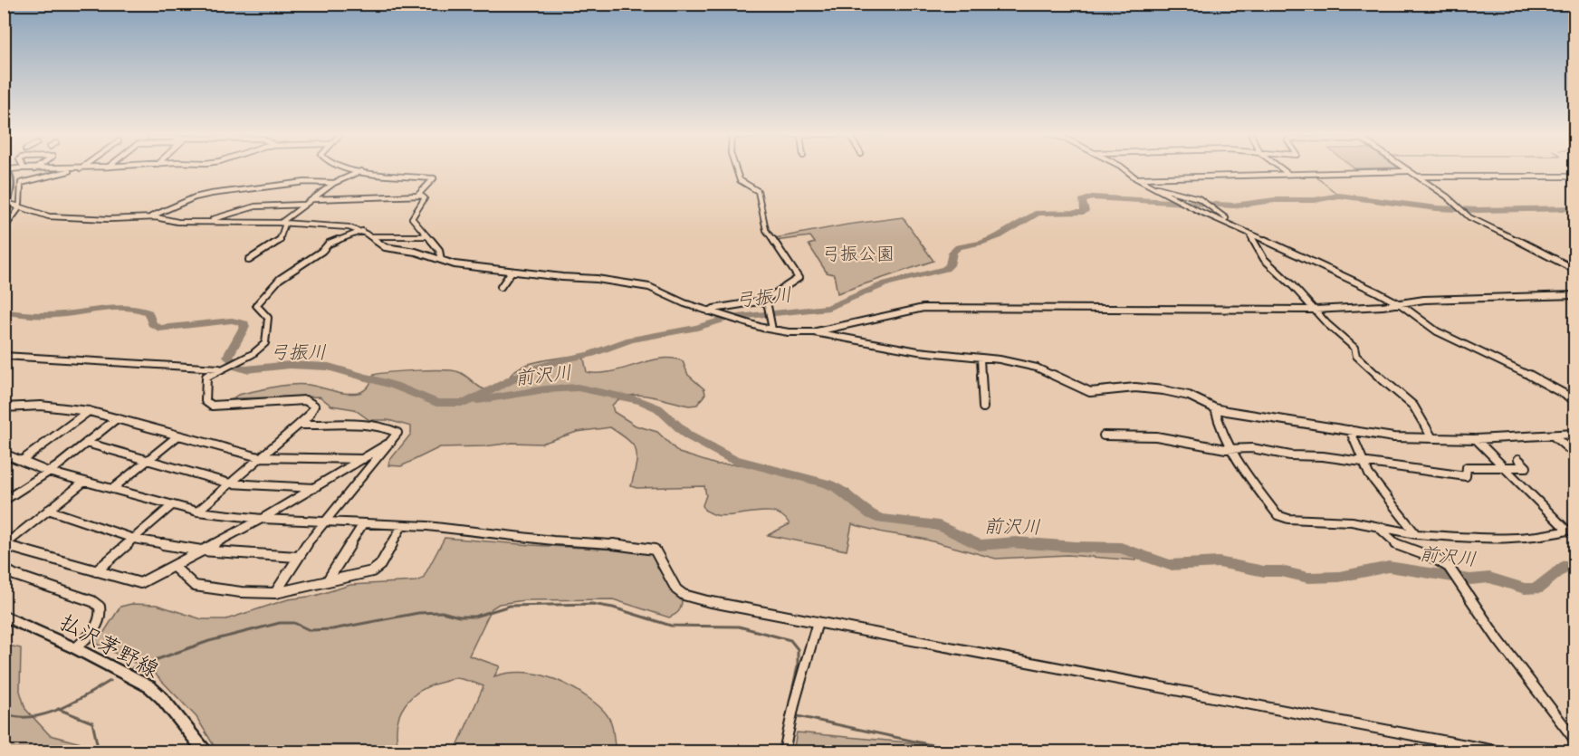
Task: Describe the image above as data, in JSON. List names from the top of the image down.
{
  "streets": {
    "main road": ["払沢茅野線"]
  },
  "water": ["弓振川", "前沢川"],
  "parks": ["弓振公園"]
}
